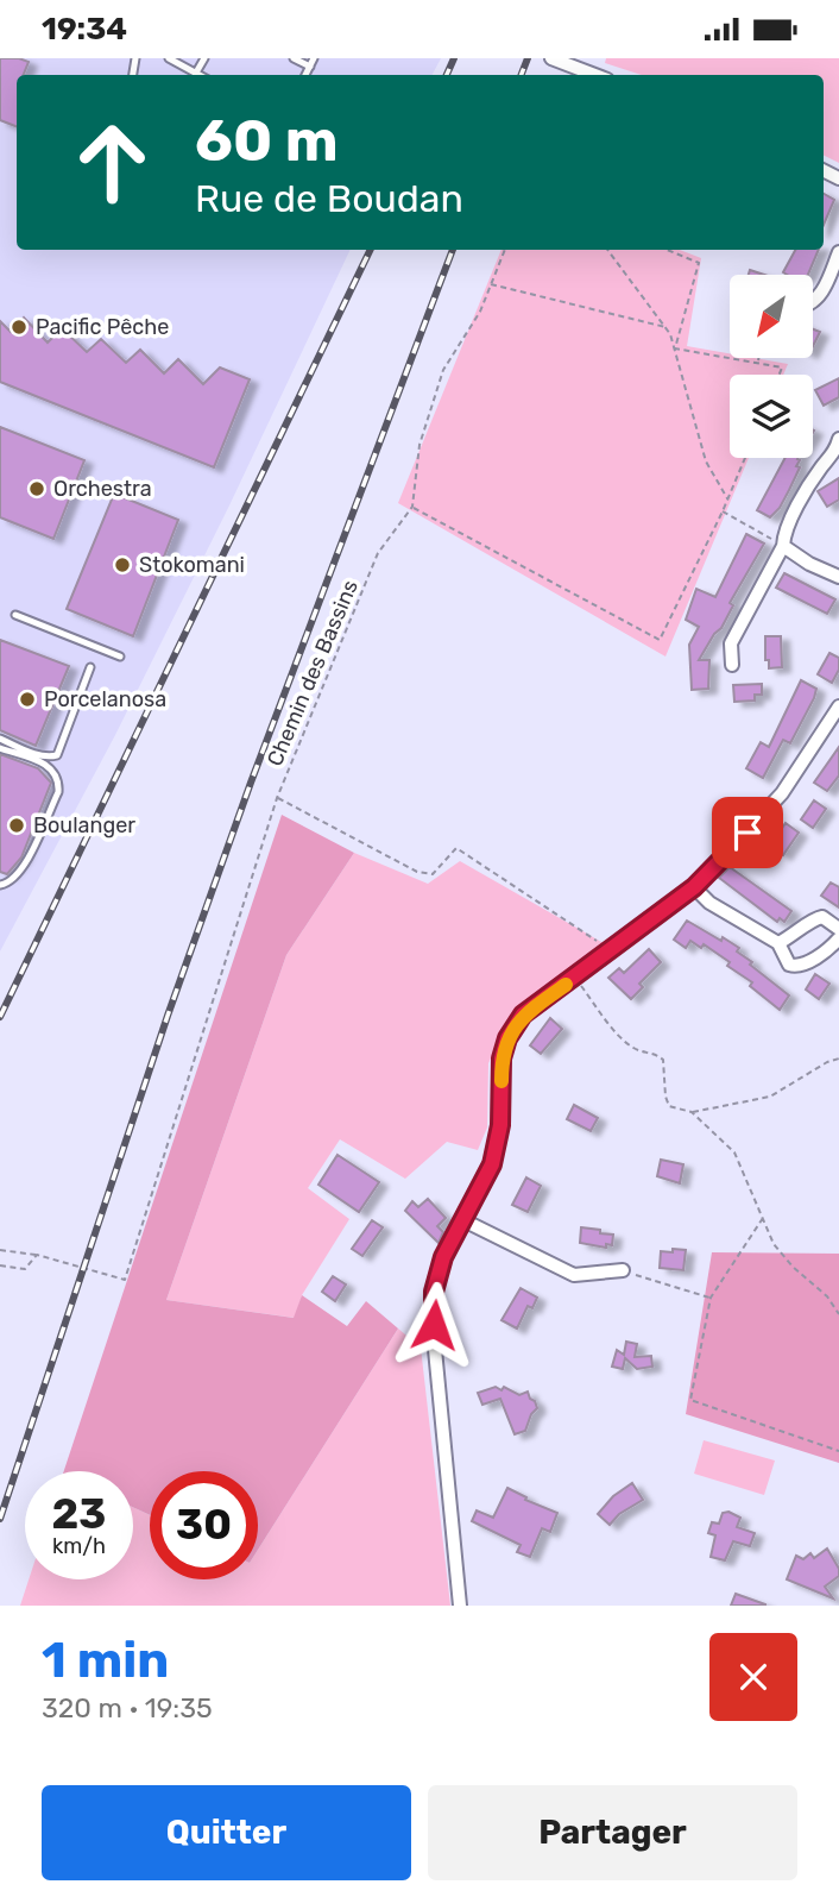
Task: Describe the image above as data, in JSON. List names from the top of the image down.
{
  "streets": {
    "path": ["Chemin des Bassins"]
  },
  "places": [
    "Pacific Pêche",
    "Orchestra",
    "Stokomani",
    "Porcelanosa",
    "Boulanger"
  ],
  "north": "bottom left",
  "page": {
    "status": "19:34",
    "turn": ["60 m", "Rue de Boudan"],
    "speed": "23 km/h",
    "limit": "30",
    "heading": ["1 min", "320 m · 19:35"],
    "buttons": ["Quitter", "Partager"]
  }
}
